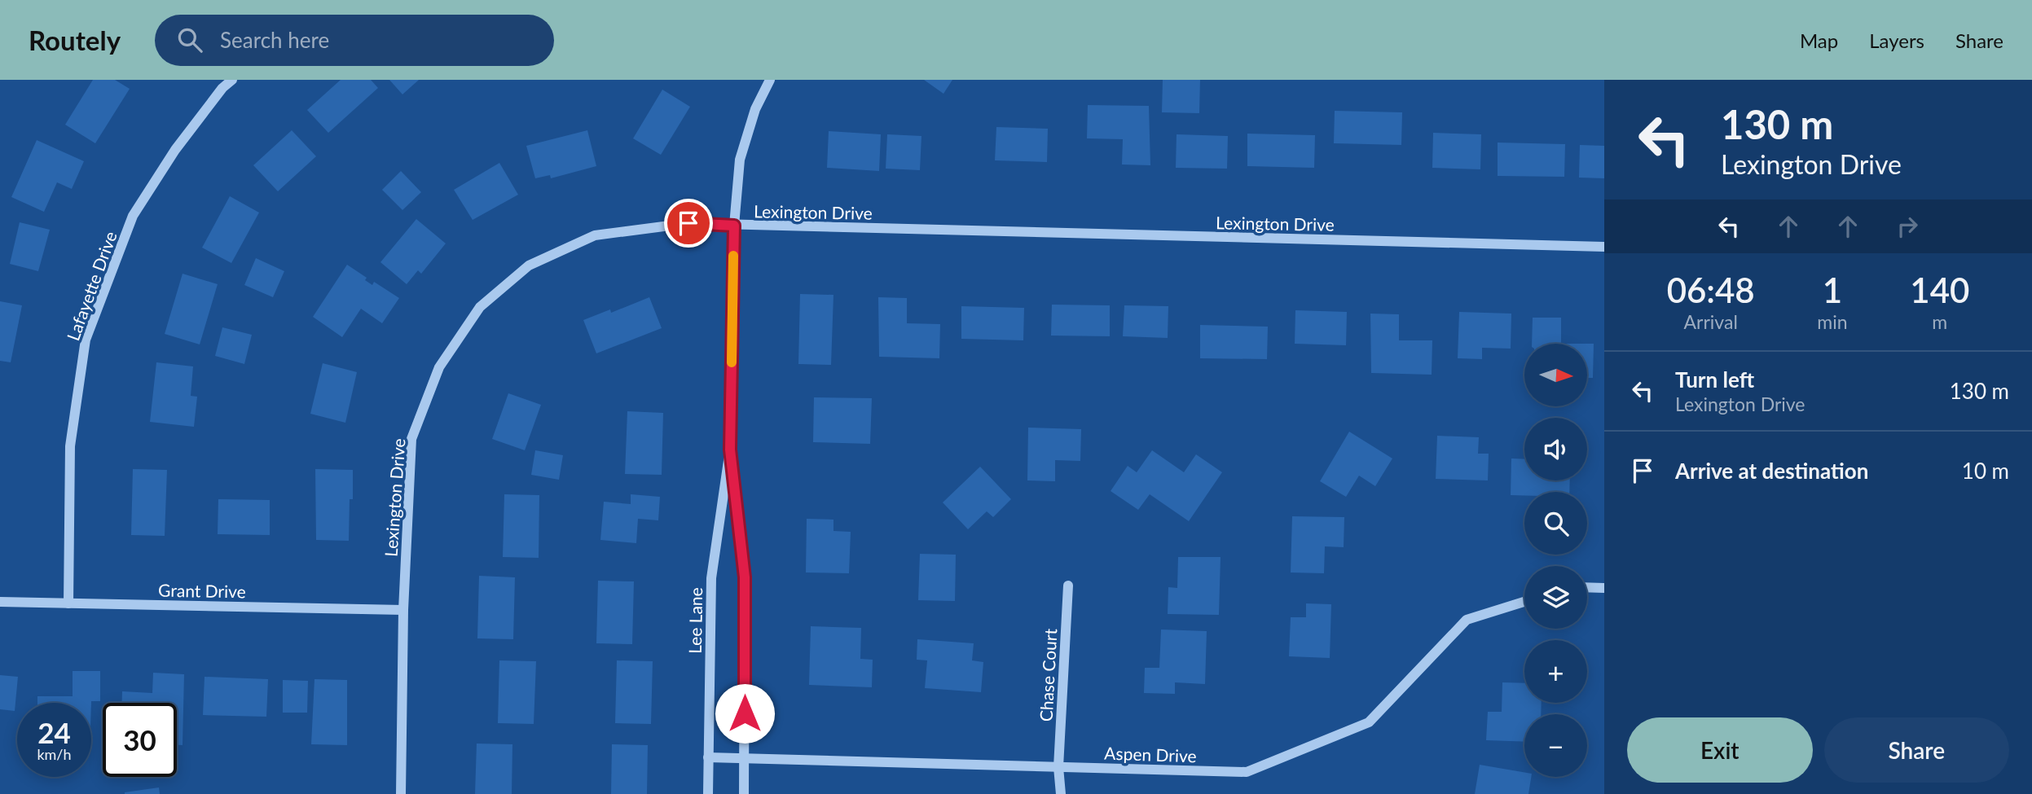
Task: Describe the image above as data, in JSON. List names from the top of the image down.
{
  "streets": {
    "street": [
      "Lexington Drive",
      "Lafayette Drive",
      "Grant Drive",
      "Lee Lane",
      "Chase Court",
      "Aspen Drive"
    ]
  },
  "crossings": [
    ["Lexington Drive", "Grant Drive"],
    ["Lexington Drive", "Lee Lane"],
    ["Lafayette Drive", "Grant Drive"],
    ["Lee Lane", "Aspen Drive"],
    ["Chase Court", "Aspen Drive"]
  ],
  "north": "right",
  "page": {
    "header": "Routely",
    "search": "Search here",
    "nav": ["Map", "Layers", "Share"],
    "turn": ["130 m", "Lexington Drive"],
    "eta": [
      "06:48",
      "Arrival",
      "1",
      "min",
      "140",
      "m"
    ],
    "map_buttons": ["+", "−"],
    "list": [
      {
        "name": "Turn left",
        "note": "Lexington Drive",
        "value": "130 m"
      },
      {
        "name": "Arrive at destination",
        "value": "10 m"
      }
    ],
    "speed": "24 km/h",
    "limit": "30",
    "buttons": ["Exit", "Share"]
  }
}
